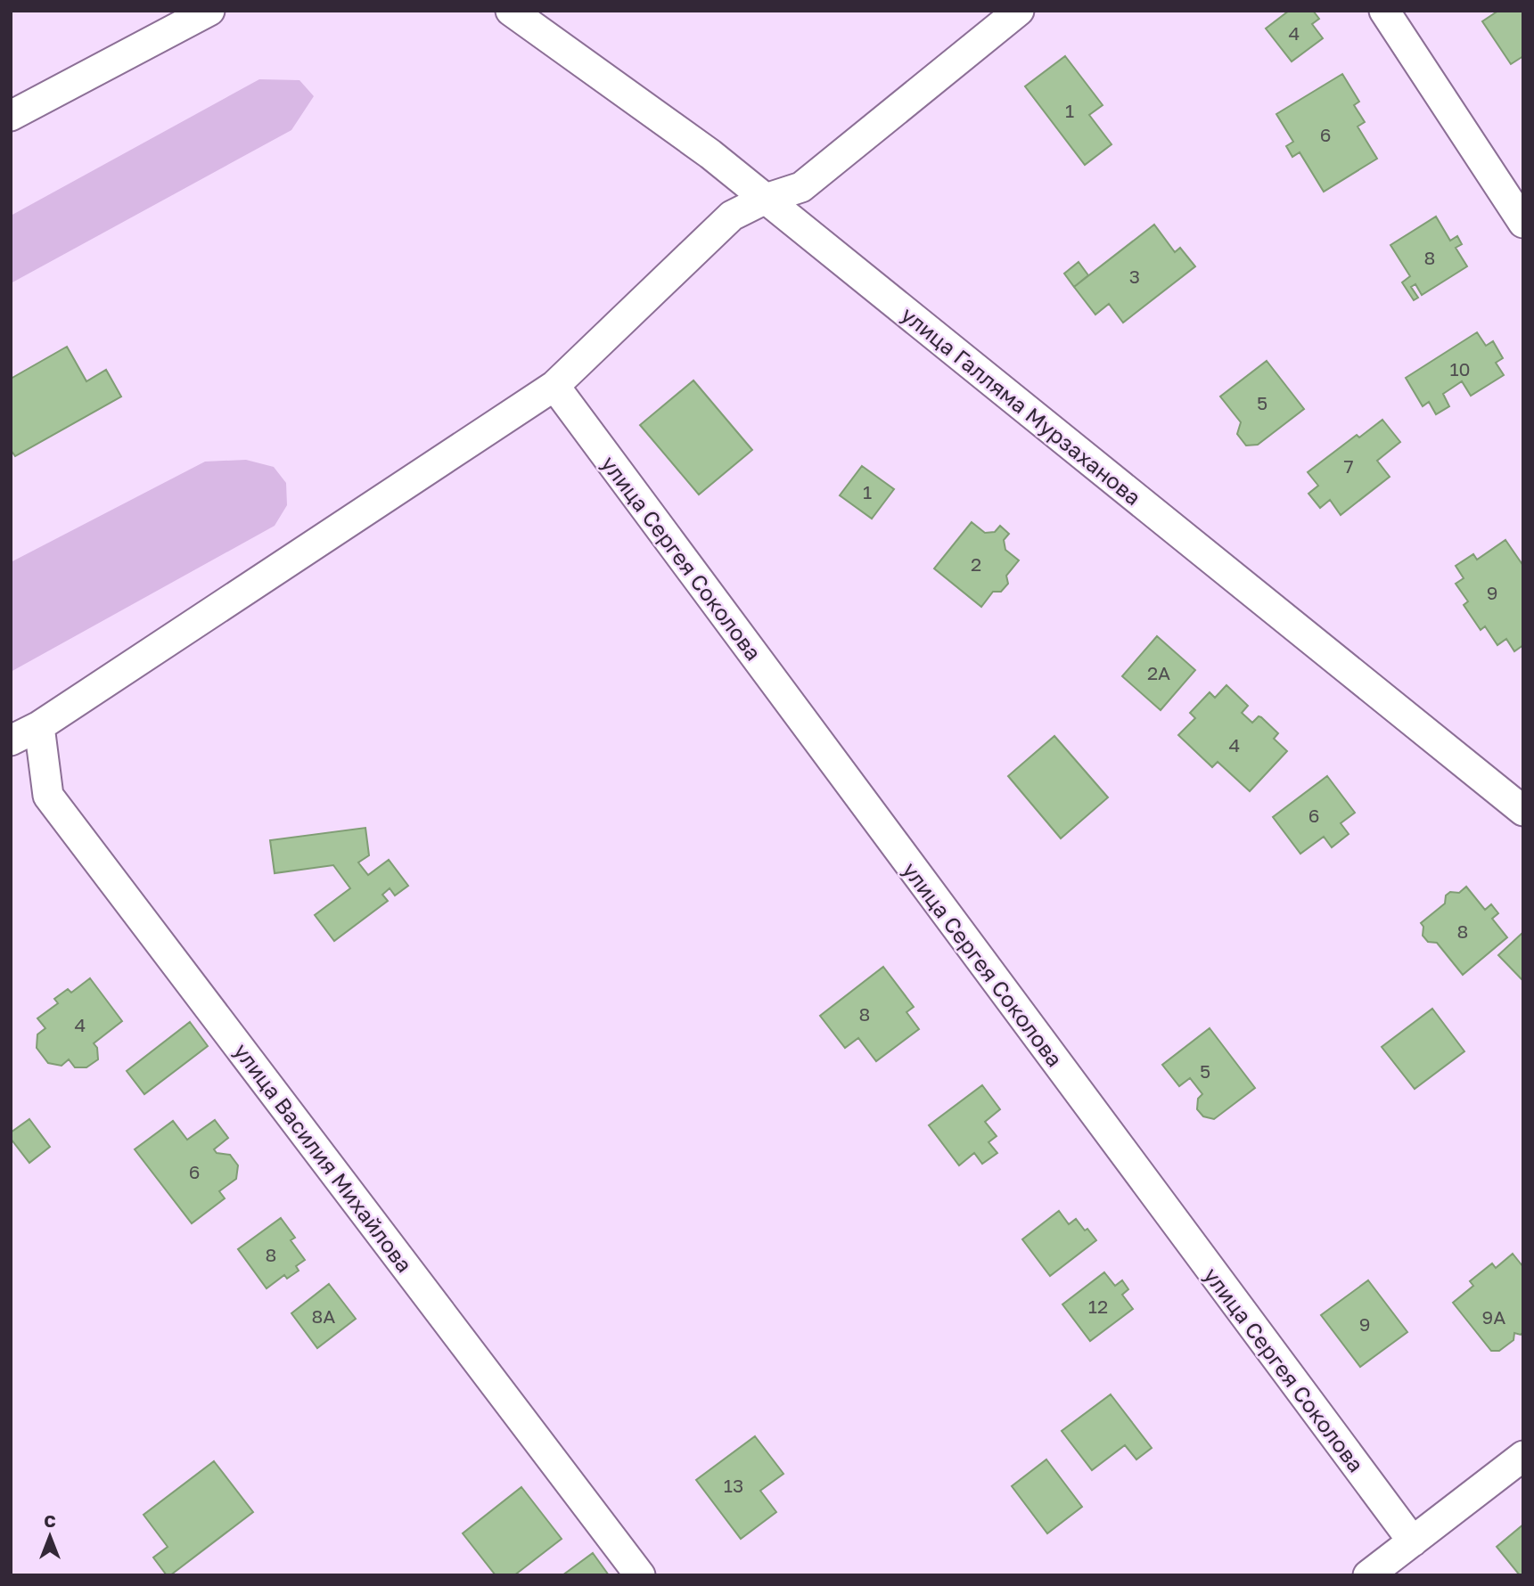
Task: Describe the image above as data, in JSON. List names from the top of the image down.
{
  "streets": {
    "street": ["улица Галляма Мурзаханова", "улица Сергея Соколова", "улица Василия Михайлова"]
  },
  "house_numbers": [
    "4",
    "1",
    "6",
    "8",
    "3",
    "10",
    "5",
    "7",
    "1",
    "2",
    "9",
    "2А",
    "4",
    "6",
    "8",
    "8",
    "4",
    "5",
    "6",
    "8",
    "12",
    "8А",
    "9А",
    "9",
    "13"
  ],
  "north": "top"
}
